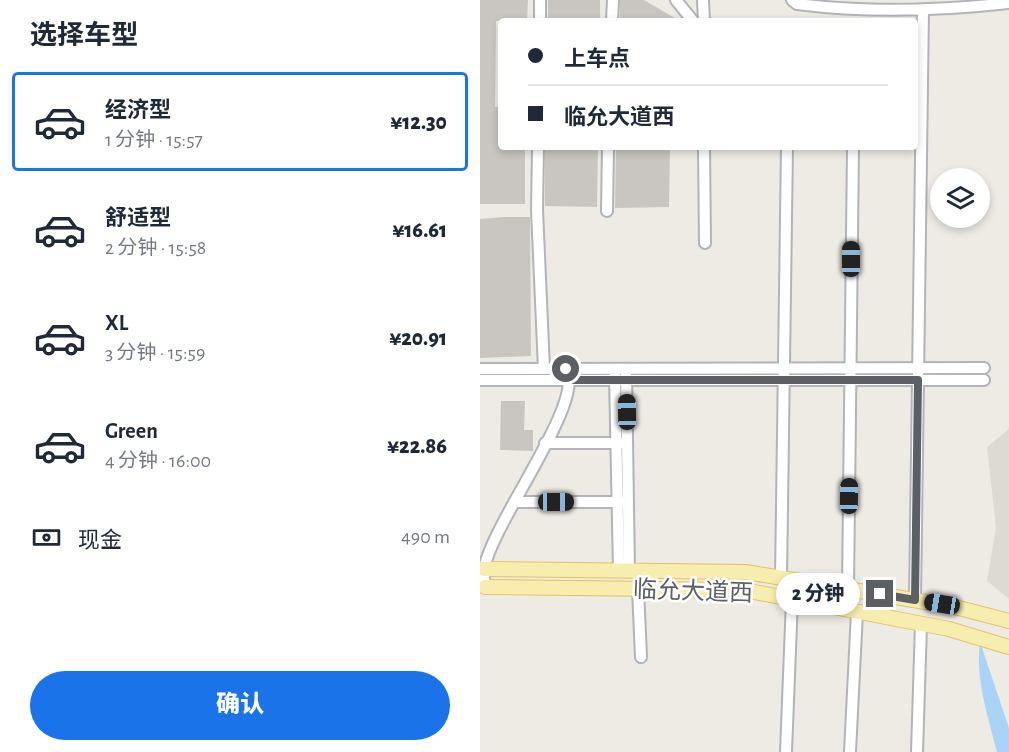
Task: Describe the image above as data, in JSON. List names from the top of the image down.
{
  "streets": {
    "main road": ["临允大道西"]
  },
  "page": {
    "heading": "选择车型",
    "banner": ["上车点", "临允大道西"],
    "list": [
      {
        "name": "经济型",
        "note": "1 分钟 · 15:57",
        "value": "¥12.30"
      },
      {
        "name": "舒适型",
        "note": "2 分钟 · 15:58",
        "value": "¥16.61"
      },
      {
        "name": "XL",
        "note": "3 分钟 · 15:59",
        "value": "¥20.91"
      },
      {
        "name": "Green",
        "note": "4 分钟 · 16:00",
        "value": "¥22.86"
      }
    ],
    "pay": ["现金", "490 m"],
    "bubble": "2 分钟",
    "buttons": "确认"
  }
}
